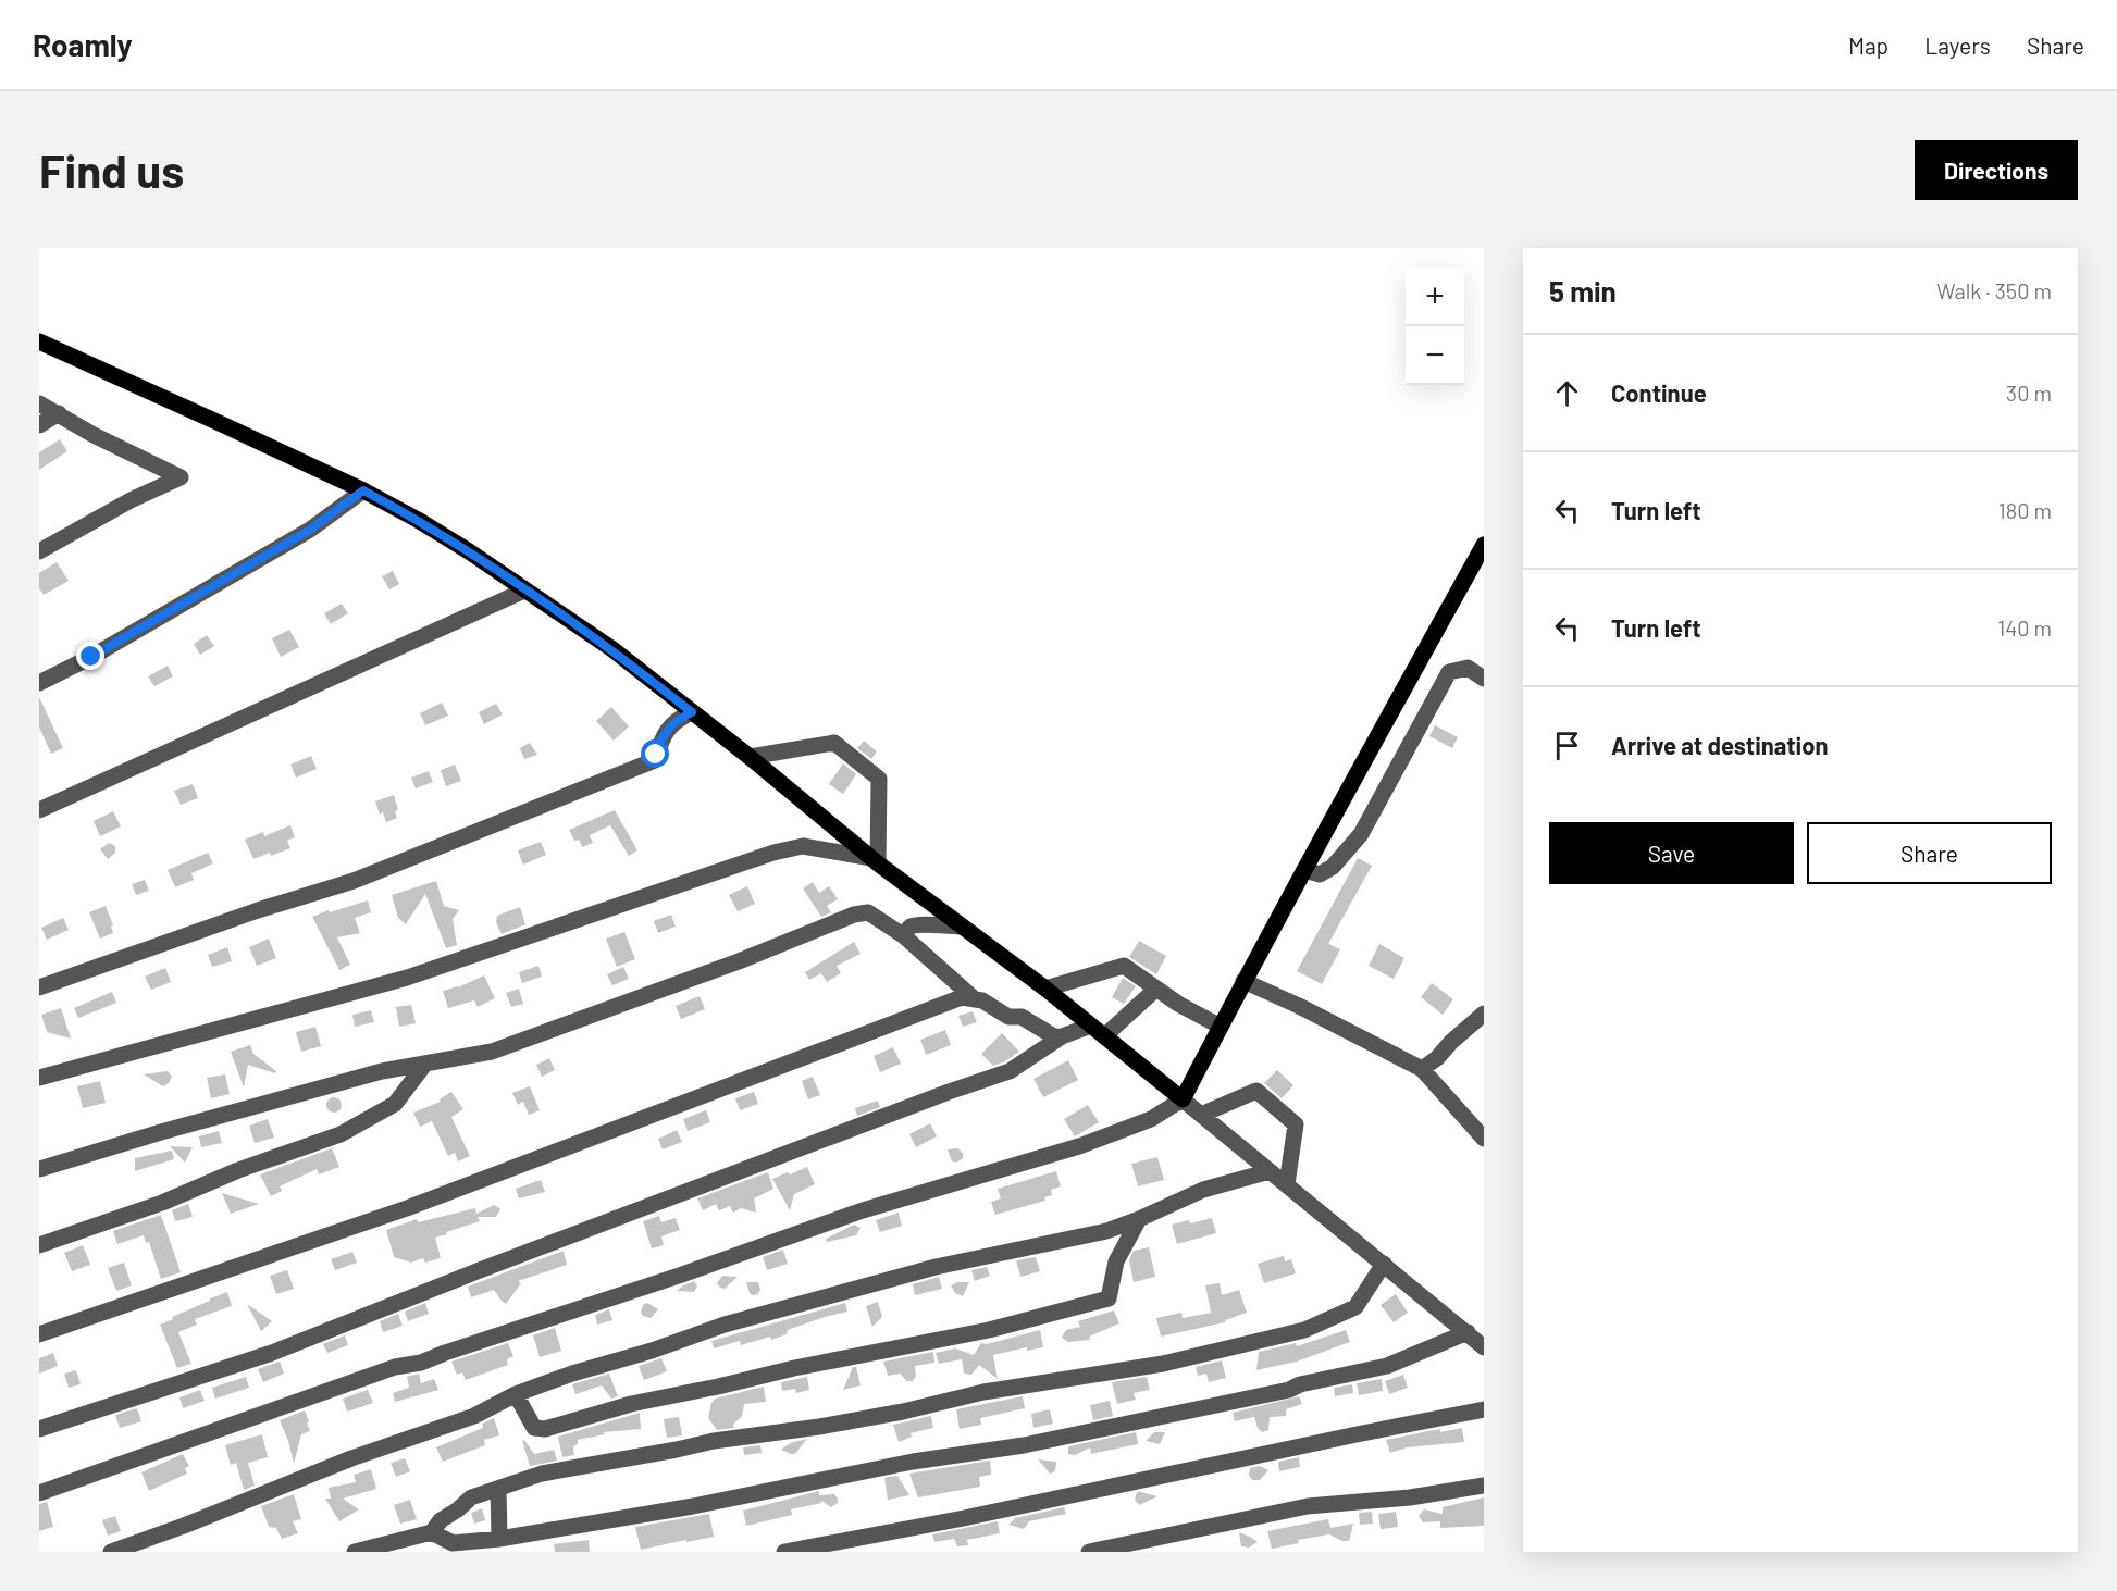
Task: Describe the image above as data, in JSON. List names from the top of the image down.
{
  "page": {
    "header": "Roamly",
    "nav": ["Map", "Layers", "Share"],
    "buttons": [
      "Directions",
      ["Save", "Share"]
    ],
    "title": "Find us",
    "heading": ["5 min", "Walk · 350 m"],
    "map_buttons": ["+", "−"],
    "list": [
      ["Continue", "30 m"],
      ["Turn left", "180 m"],
      ["Turn left", "140 m"],
      "Arrive at destination"
    ]
  }
}
